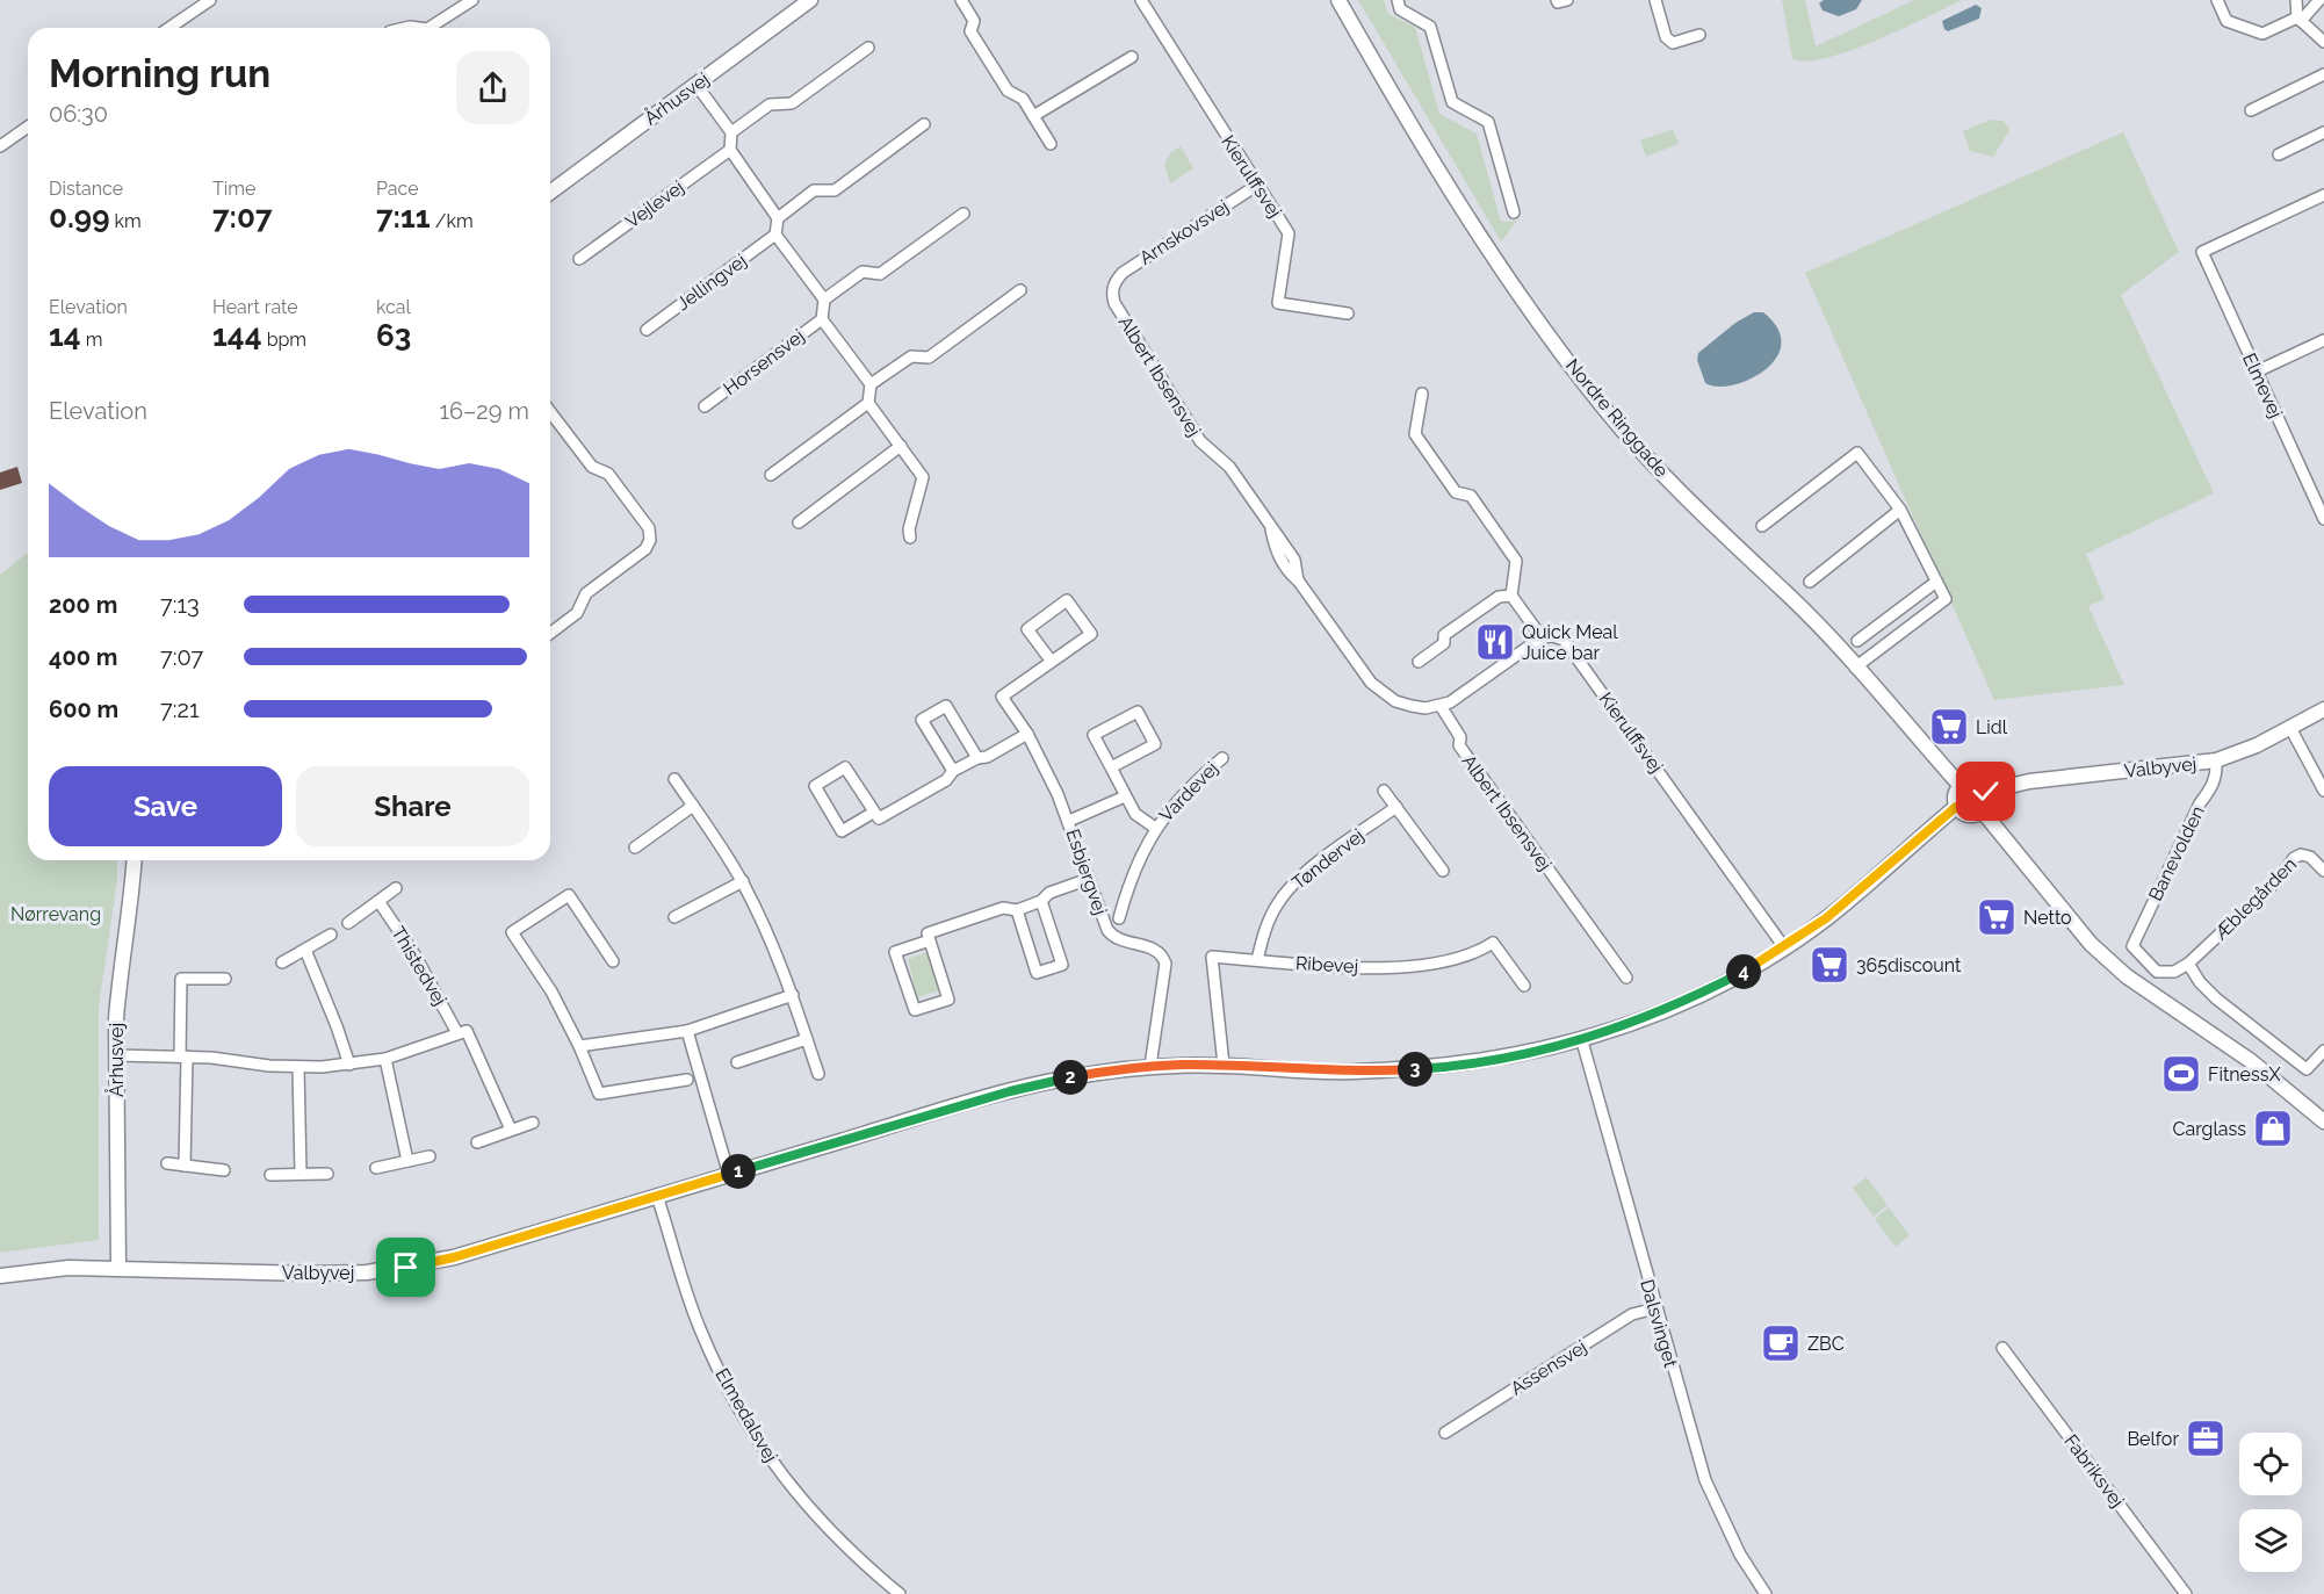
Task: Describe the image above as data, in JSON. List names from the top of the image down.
{
  "streets": {
    "street": [
      "Århusvej",
      "Kierulffsvej",
      "Vejlevej",
      "Arnskovsvej",
      "Jellingvej",
      "Horsensvej",
      "Albert Ibsensvej",
      "Elmevej",
      "Nordre Ringgade",
      "Valbyvej",
      "Vardevej",
      "Banevolden",
      "Tøndervej",
      "Esbjergvej",
      "Æblegården",
      "Ribevej",
      "Thistedvej",
      "Dalsvinget",
      "Assensvej",
      "Elmedalsvej",
      "Fabriksvej"
    ]
  },
  "crossings": [
    ["Århusvej", "Valbyvej"],
    ["Kierulffsvej", "Arnskovsvej"],
    ["Kierulffsvej", "Valbyvej"],
    ["Arnskovsvej", "Albert Ibsensvej"],
    ["Nordre Ringgade", "Valbyvej"],
    ["Valbyvej", "Banevolden"],
    ["Valbyvej", "Esbjergvej"],
    ["Valbyvej", "Ribevej"],
    ["Valbyvej", "Dalsvinget"],
    ["Valbyvej", "Elmedalsvej"],
    ["Banevolden", "Æblegården"],
    ["Tøndervej", "Ribevej"],
    ["Dalsvinget", "Assensvej"]
  ],
  "parks": ["Nørrevang"],
  "places": {
    "restaurant": ["Quick Meal Juice bar"],
    "supermarket": ["Lidl", "Netto", "365discount"],
    "sports": ["FitnessX"],
    "shop": ["Carglass"],
    "cafe": ["ZBC"],
    "office": ["Belfor"]
  },
  "page": {
    "heading": ["Morning run", "06:30"],
    "stats": [
      ["Distance", "0.99 km"],
      ["Time", "7:07"],
      ["Pace", "7:11 /km"],
      ["Elevation", "14 m"],
      ["Heart rate", "144 bpm"],
      ["kcal", "63"]
    ],
    "chart": ["Elevation", "16–29 m"],
    "list": [
      {
        "name": "200 m",
        "note": "7:13"
      },
      {
        "name": "400 m",
        "note": "7:07"
      },
      {
        "name": "600 m",
        "note": "7:21"
      }
    ],
    "buttons": ["Save", "Share"],
    "pins": [
      "4",
      "3",
      "2",
      "1"
    ]
  }
}
